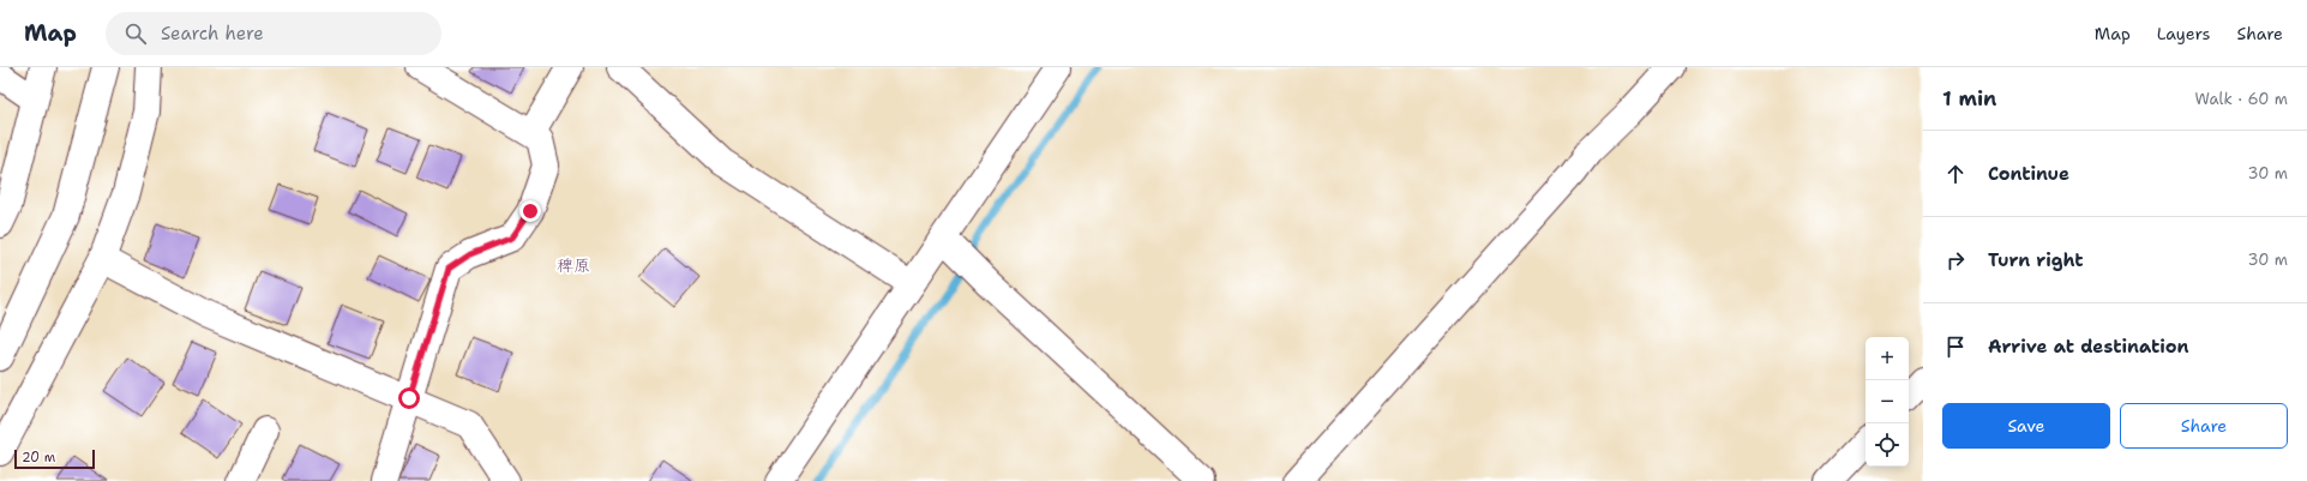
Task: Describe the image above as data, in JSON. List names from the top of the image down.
{
  "districts": ["稗原"],
  "scale_bar": "20 m",
  "page": {
    "header": "Map",
    "search": "Search here",
    "nav": ["Map", "Layers", "Share"],
    "heading": ["1 min", "Walk · 60 m"],
    "list": [
      ["Continue", "30 m"],
      ["Turn right", "30 m"],
      "Arrive at destination"
    ],
    "map_buttons": ["+", "−"],
    "buttons": ["Save", "Share"],
    "scale": "20 m"
  }
}
